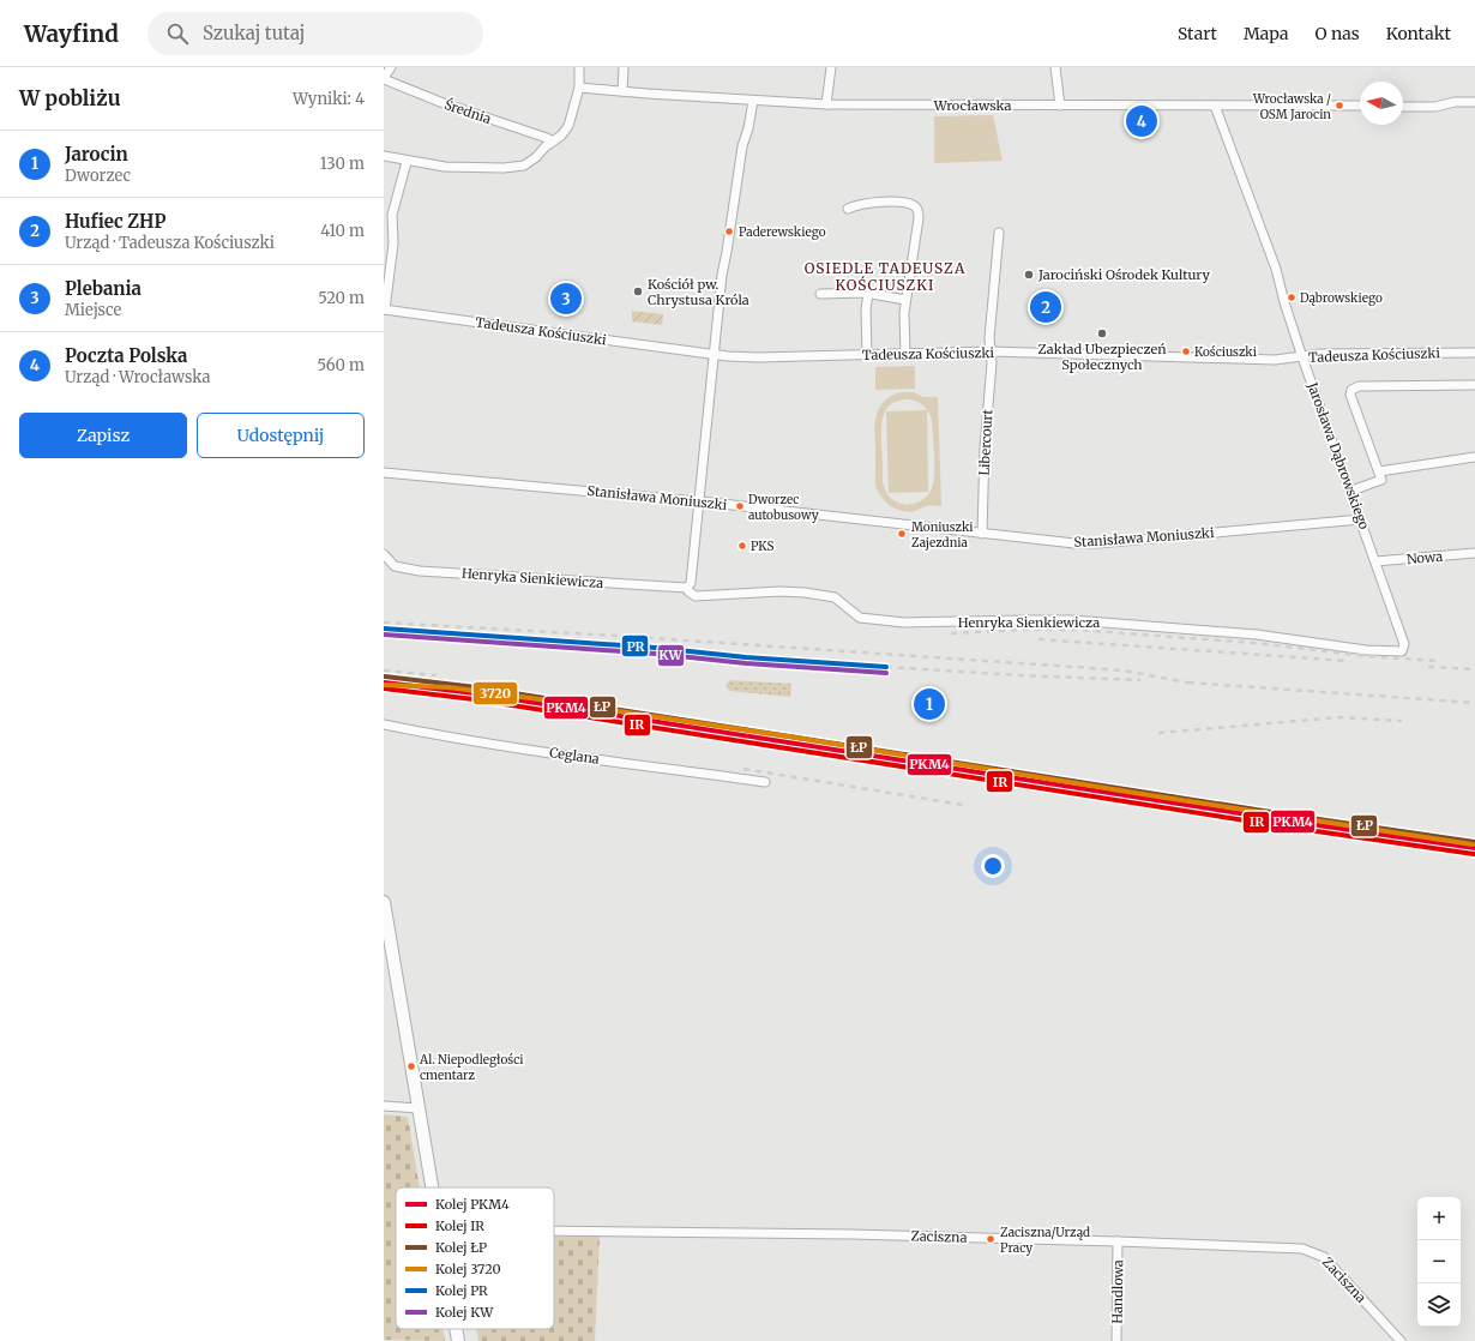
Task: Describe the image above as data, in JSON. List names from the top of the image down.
{
  "streets": {
    "street": [
      "Wrocławska",
      "Średnia",
      "Tadeusza Kościuszki",
      "Libercourt",
      "Jarosława Dąbrowskiego",
      "Stanisława Moniuszki",
      "Nowa",
      "Henryka Sienkiewicza",
      "Ceglana",
      "Zaciszna",
      "Handlowa"
    ]
  },
  "crossings": [
    ["Wrocławska", "Jarosława Dąbrowskiego"],
    ["Tadeusza Kościuszki", "Libercourt"],
    ["Tadeusza Kościuszki", "Jarosława Dąbrowskiego"],
    ["Libercourt", "Stanisława Moniuszki"],
    ["Jarosława Dąbrowskiego", "Stanisława Moniuszki"],
    ["Jarosława Dąbrowskiego", "Nowa"],
    ["Jarosława Dąbrowskiego", "Henryka Sienkiewicza"],
    ["Zaciszna", "Handlowa"]
  ],
  "districts": ["OSIEDLE TADEUSZA KOŚCIUSZKI"],
  "places": [
    "Wrocławska / OSM Jarocin",
    "Paderewskiego",
    "Jarociński Ośrodek Kultury",
    "Kościół pw. Chrystusa Króla",
    "Dąbrowskiego",
    "Zakład Ubezpieczeń Społecznych",
    "Kościuszki",
    "Dworzec autobusowy",
    "Moniuszki Zajezdnia",
    "PKS",
    "Al. Niepodległości cmentarz",
    "Zaciszna/Urząd Pracy"
  ],
  "lines": [
    "rail line PR",
    "rail line KW",
    "rail line ŁP",
    "rail line PKM4",
    "rail line 3720",
    "rail line IR"
  ],
  "legend": [
    "Kolej PKM4",
    "Kolej IR",
    "Kolej ŁP",
    "Kolej 3720",
    "Kolej PR",
    "Kolej KW"
  ],
  "north": "left",
  "page": {
    "header": "Wayfind",
    "search": "Szukaj tutaj",
    "nav": [
      "Start",
      "Mapa",
      "O nas",
      "Kontakt"
    ],
    "heading": ["W pobliżu", "Wyniki: 4"],
    "pins": [
      "4",
      "3",
      "2",
      "1"
    ],
    "list": [
      {
        "mark": "1",
        "name": "Jarocin",
        "note": "Dworzec",
        "value": "130 m"
      },
      {
        "mark": "2",
        "name": "Hufiec ZHP",
        "note": "Urząd · Tadeusza Kościuszki",
        "value": "410 m"
      },
      {
        "mark": "3",
        "name": "Plebania",
        "note": "Miejsce",
        "value": "520 m"
      },
      {
        "mark": "4",
        "name": "Poczta Polska",
        "note": "Urząd · Wrocławska",
        "value": "560 m"
      }
    ],
    "buttons": ["Zapisz", "Udostępnij"],
    "map_buttons": ["+", "−"]
  }
}
